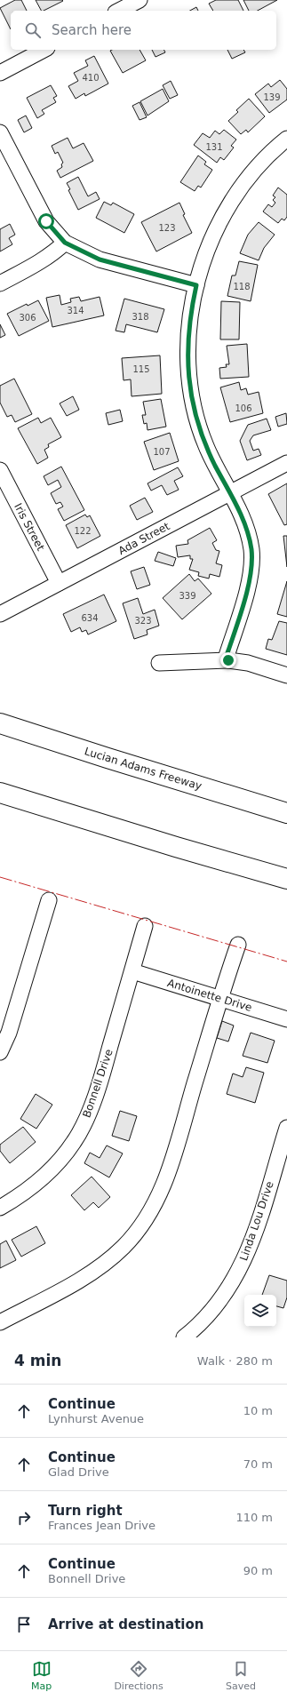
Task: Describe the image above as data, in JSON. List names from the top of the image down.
{
  "streets": {
    "highway": ["Lucian Adams Freeway"],
    "street": [
      "Iris Street",
      "Ada Street",
      "Antoinette Drive",
      "Bonnell Drive",
      "Linda Lou Drive"
    ]
  },
  "crossings": [
    ["Iris Street", "Ada Street"],
    ["Antoinette Drive", "Bonnell Drive"]
  ],
  "house_numbers": [
    "410",
    "139",
    "131",
    "123",
    "118",
    "314",
    "318",
    "306",
    "115",
    "106",
    "107",
    "122",
    "339",
    "634",
    "323"
  ],
  "page": {
    "search": "Search here",
    "heading": ["4 min", "Walk · 280 m"],
    "list": [
      ["Continue", "Lynhurst Avenue", "10 m"],
      ["Continue", "Glad Drive", "70 m"],
      ["Turn right", "Frances Jean Drive", "110 m"],
      ["Continue", "Bonnell Drive", "90 m"],
      "Arrive at destination"
    ],
    "nav": ["Map", "Directions", "Saved"]
  }
}
